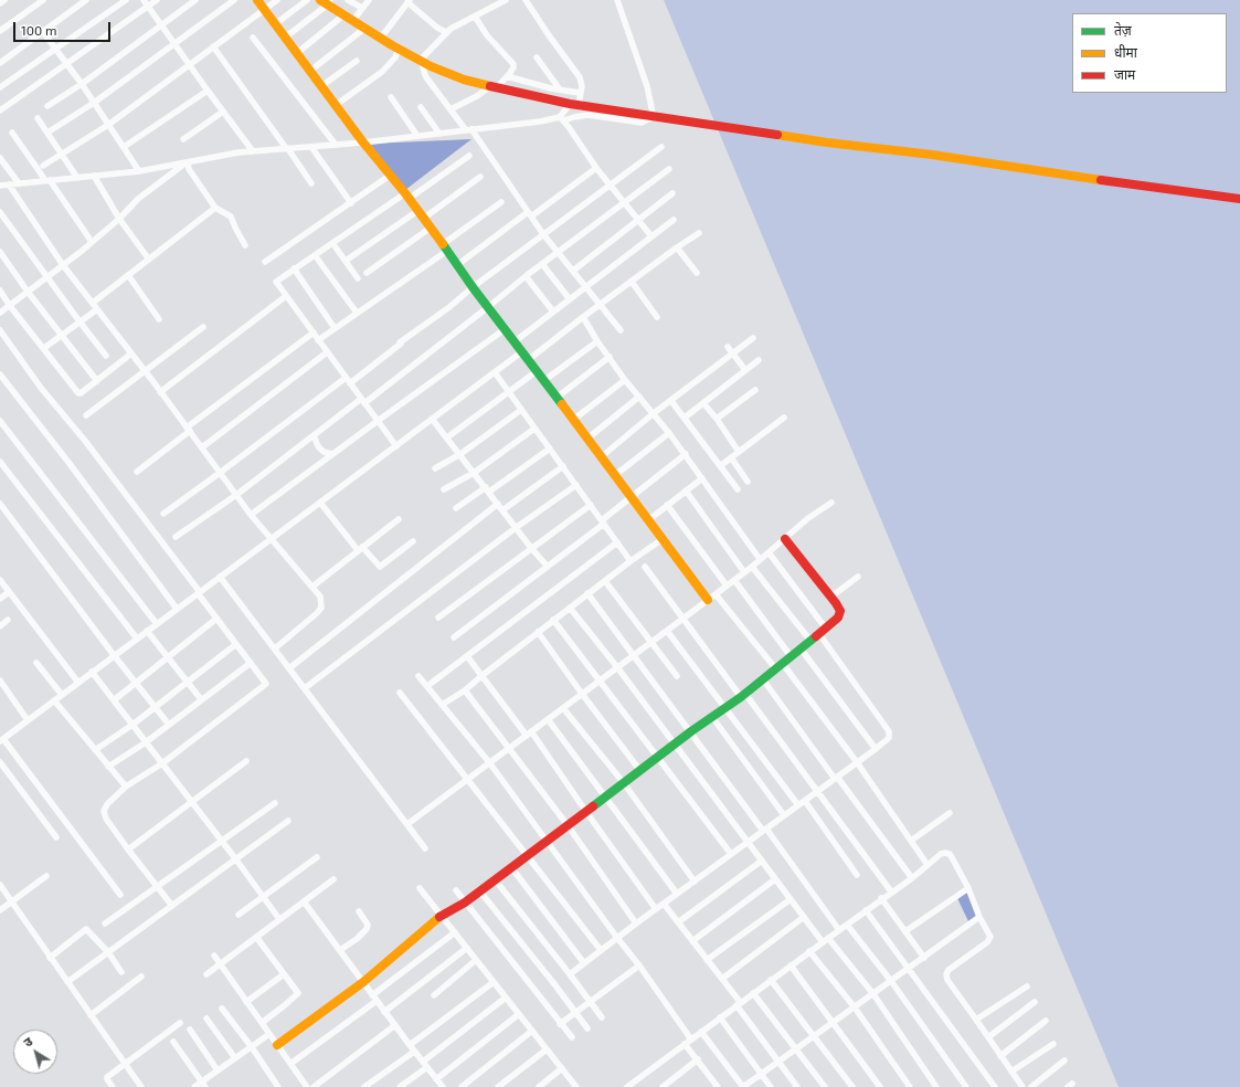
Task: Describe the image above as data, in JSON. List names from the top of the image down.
{
  "legend": ["तेज़", "धीमा", "जाम"],
  "scale_bar": "100 m",
  "north": "top left"
}
